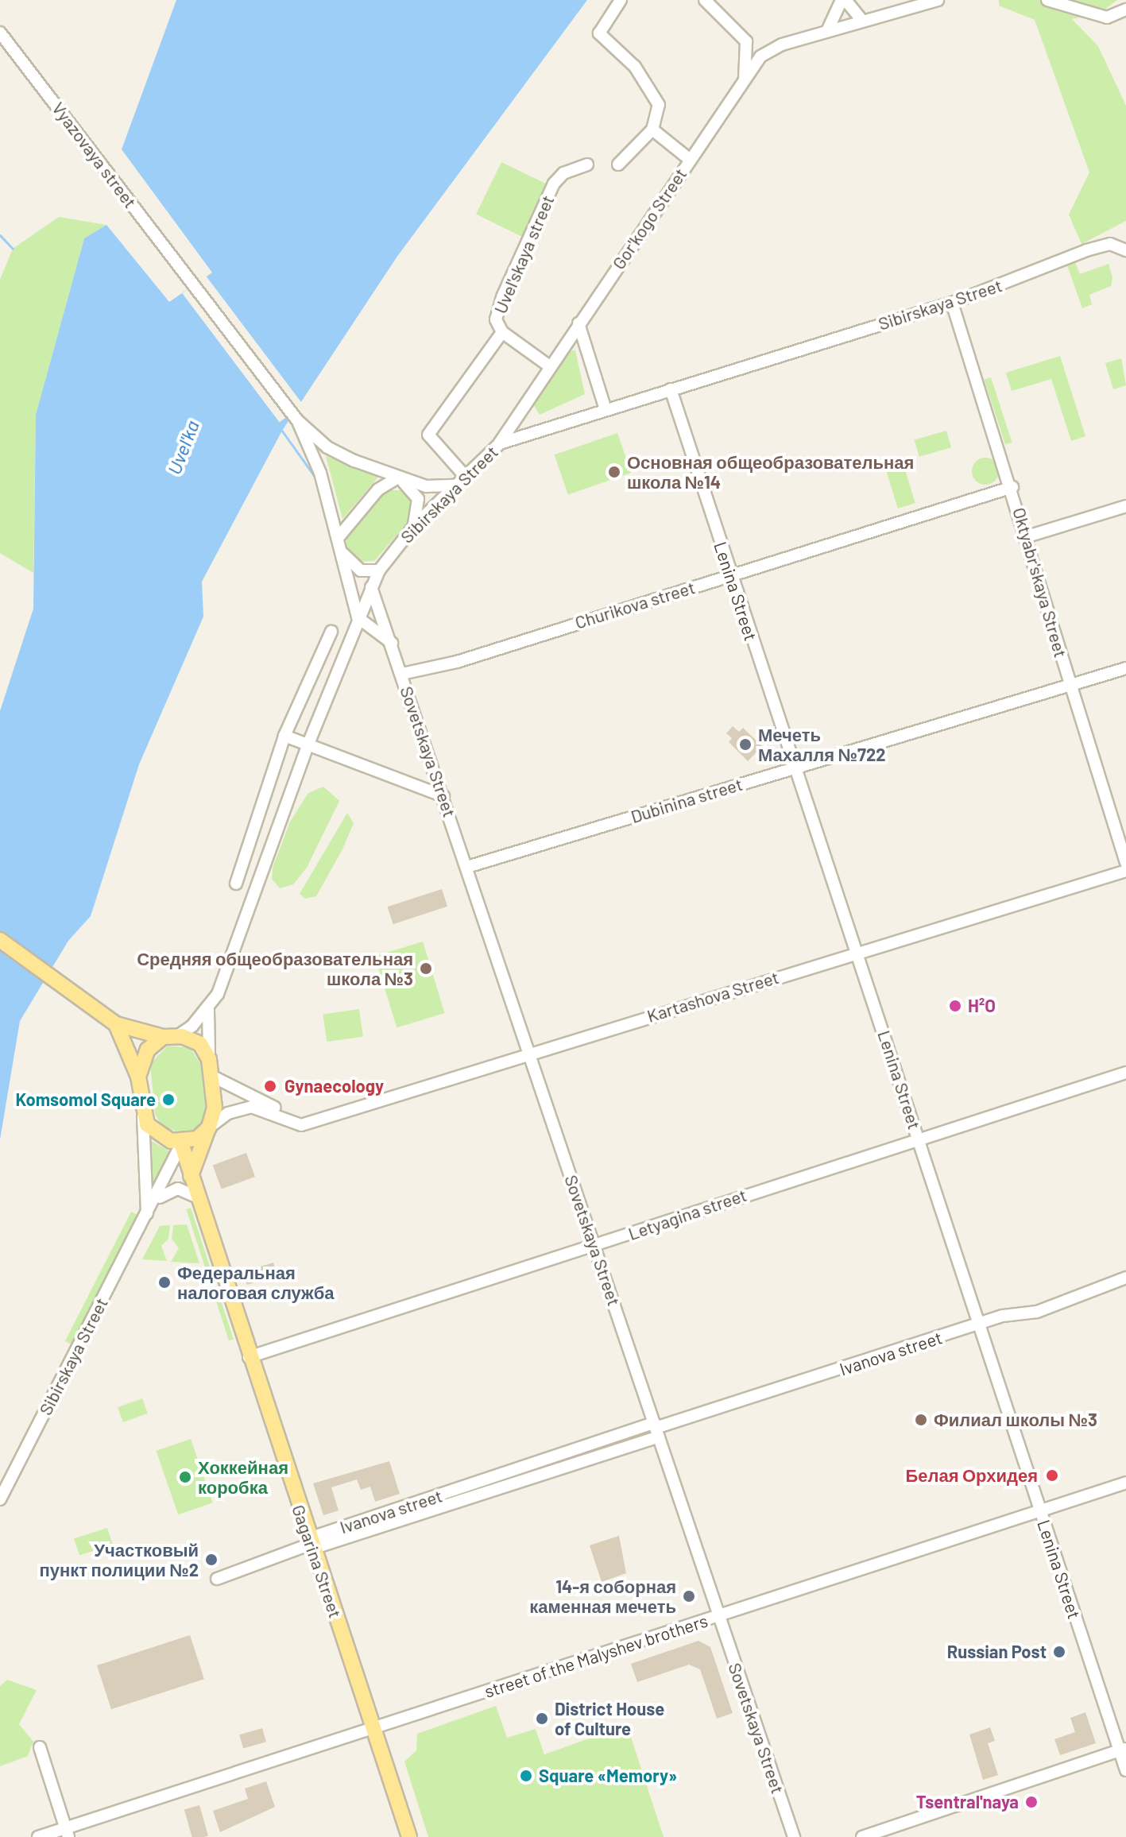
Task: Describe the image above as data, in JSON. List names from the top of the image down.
{
  "streets": {
    "main road": ["Gagarina Street"],
    "street": [
      "Vyazovaya street",
      "Gor'kogo Street",
      "Uvel'skaya street",
      "Sibirskaya Street",
      "Oktyabr'skaya Street",
      "Lenina Street",
      "Churikova street",
      "Sovetskaya Street",
      "Dubinina street",
      "Kartashova Street",
      "Letyagina street",
      "Ivanova street",
      "street of the Malyshev brothers"
    ]
  },
  "crossings": [
    ["Gor'kogo Street", "Sibirskaya Street"],
    ["Uvel'skaya street", "Sibirskaya Street"],
    ["Sibirskaya Street", "Oktyabr'skaya Street"],
    ["Sibirskaya Street", "Lenina Street"],
    ["Sibirskaya Street", "Sovetskaya Street"],
    ["Sibirskaya Street", "Gagarina Street"],
    ["Oktyabr'skaya Street", "Churikova street"],
    ["Oktyabr'skaya Street", "Dubinina street"],
    ["Lenina Street", "Churikova street"],
    ["Lenina Street", "Dubinina street"],
    ["Lenina Street", "Kartashova Street"],
    ["Lenina Street", "Letyagina street"],
    ["Lenina Street", "Ivanova street"],
    ["Lenina Street", "street of the Malyshev brothers"],
    ["Churikova street", "Sovetskaya Street"],
    ["Sovetskaya Street", "Dubinina street"],
    ["Sovetskaya Street", "Kartashova Street"],
    ["Sovetskaya Street", "Letyagina street"],
    ["Sovetskaya Street", "Ivanova street"],
    ["Sovetskaya Street", "street of the Malyshev brothers"],
    ["Letyagina street", "Gagarina Street"],
    ["Ivanova street", "Gagarina Street"],
    ["Gagarina Street", "street of the Malyshev brothers"]
  ],
  "water": ["Uvel'ka"],
  "places": [
    "Основная общеобразовательная школа №14",
    "Мечеть Махалля №722",
    "Средняя общеобразовательная школа №3",
    "H²O",
    "Gynaecology",
    "Komsomol Square",
    "Федеральная налоговая служба",
    "Филиал школы №3",
    "Белая Орхидея",
    "Хоккейная коробка",
    "Участковый пункт полиции №2",
    "14-я соборная каменная мечеть",
    "Russian Post",
    "District House of Culture",
    "Square «Memory»",
    "Tsentral'naya"
  ]
}
